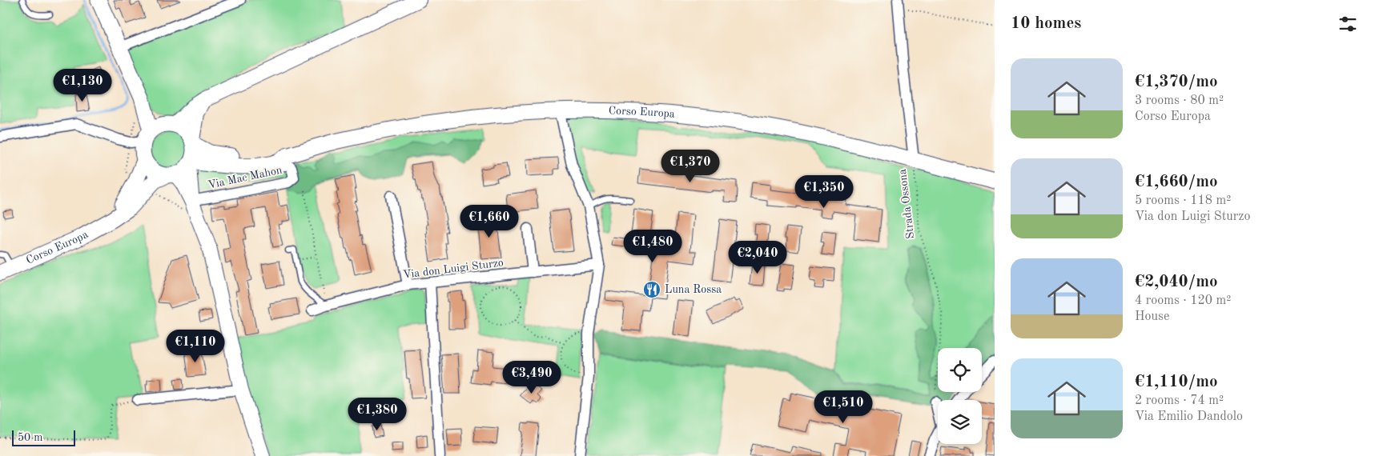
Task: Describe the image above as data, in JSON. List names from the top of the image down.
{
  "streets": {
    "main road": ["Corso Europa"],
    "street": ["Via Mac Mahon", "Strada Ossona", "Via don Luigi Sturzo"]
  },
  "crossings": [
    ["Corso Europa", "Via Mac Mahon"],
    ["Corso Europa", "Strada Ossona"]
  ],
  "places": {
    "restaurant": ["Luna Rossa"]
  },
  "scale_bar": "50 m",
  "page": {
    "heading": "10 homes",
    "list": [
      {
        "name": "€1,370/mo",
        "note": "3 rooms · 80 m² · Corso Europa"
      },
      {
        "name": "€1,660/mo",
        "note": "5 rooms · 118 m² · Via don Luigi Sturzo"
      },
      {
        "name": "€2,040/mo",
        "note": "4 rooms · 120 m² · House"
      },
      {
        "name": "€1,110/mo",
        "note": "2 rooms · 74 m² · Via Emilio Dandolo"
      }
    ],
    "price": [
      "€1,130",
      "€1,370",
      "€1,350",
      "€1,660",
      "€1,480",
      "€2,040",
      "€1,110",
      "€3,490",
      "€1,510",
      "€1,380"
    ],
    "scale": "50 m"
  }
}
